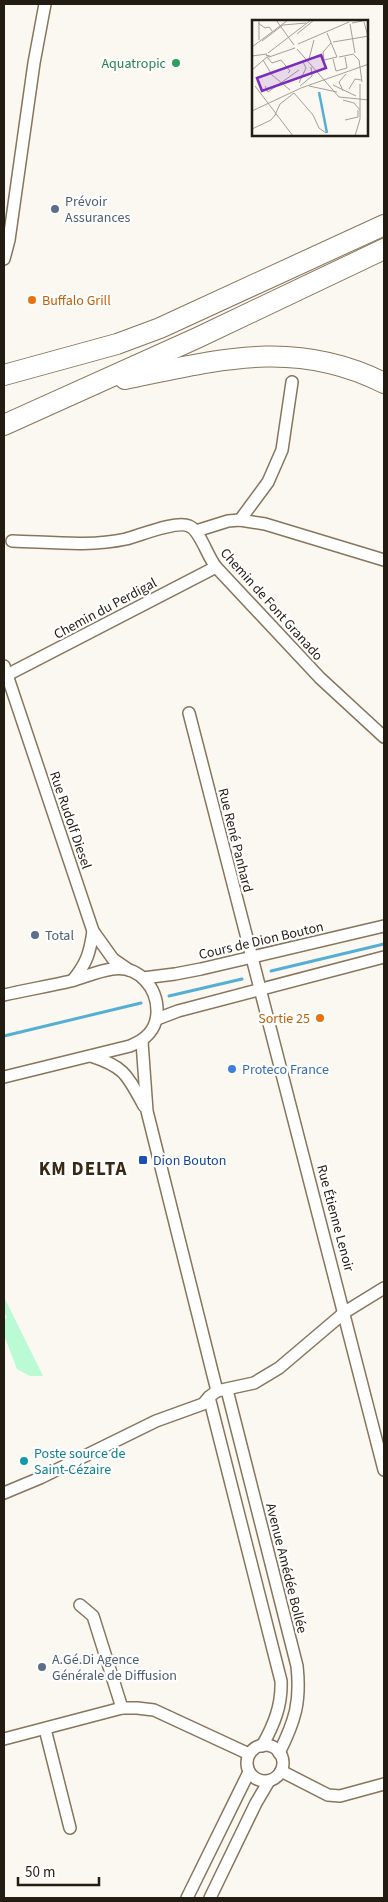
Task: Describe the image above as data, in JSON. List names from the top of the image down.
{
  "streets": {
    "street": [
      "Chemin de Font Granado",
      "Chemin du Perdigal",
      "Rue Rudolf Diesel",
      "Rue René Panhard",
      "Cours de Dion Bouton",
      "Rue Étienne Lenoir",
      "Avenue Amédée Bollée"
    ]
  },
  "crossings": [
    ["Chemin de Font Granado", "Chemin du Perdigal"],
    ["Chemin du Perdigal", "Rue Rudolf Diesel"],
    ["Rue Rudolf Diesel", "Cours de Dion Bouton"],
    ["Rue René Panhard", "Cours de Dion Bouton"],
    ["Rue René Panhard", "Rue Étienne Lenoir"]
  ],
  "districts": ["KM DELTA"],
  "places": {
    "other": [
      "Aquatropic",
      "Prévoir Assurances",
      "Buffalo Grill",
      "Total",
      "Sortie 25",
      "Proteco France",
      "Poste source de Saint-Cézaire",
      "A.Gé.Di Agence Générale de Diffusion"
    ],
    "transit": ["Dion Bouton"]
  },
  "scale_bar": "50 m"
}
